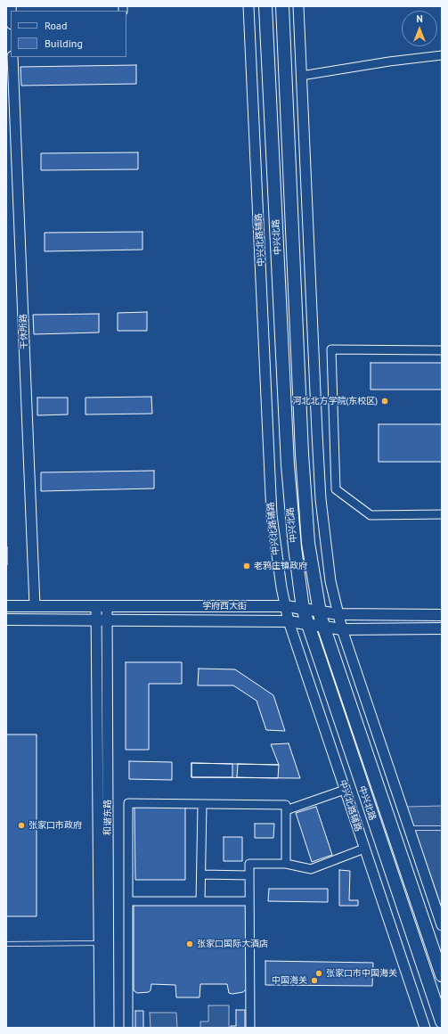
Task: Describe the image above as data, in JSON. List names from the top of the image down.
{
  "streets": {
    "main road": ["中兴北路", "学府西大街"],
    "street": ["中兴北路辅路", "干休所路", "和谐东路"]
  },
  "crossings": [
    ["中兴北路", "学府西大街"],
    ["中兴北路辅路", "学府西大街"],
    ["干休所路", "学府西大街"],
    ["学府西大街", "和谐东路"]
  ],
  "places": [
    "河北北方学院(东校区)",
    "老鸦庄镇政府",
    "张家口市政府",
    "张家口国际大酒店",
    "张家口市中国海关",
    "中国海关"
  ],
  "legend": ["Road", "Building"],
  "north": "top"
}
